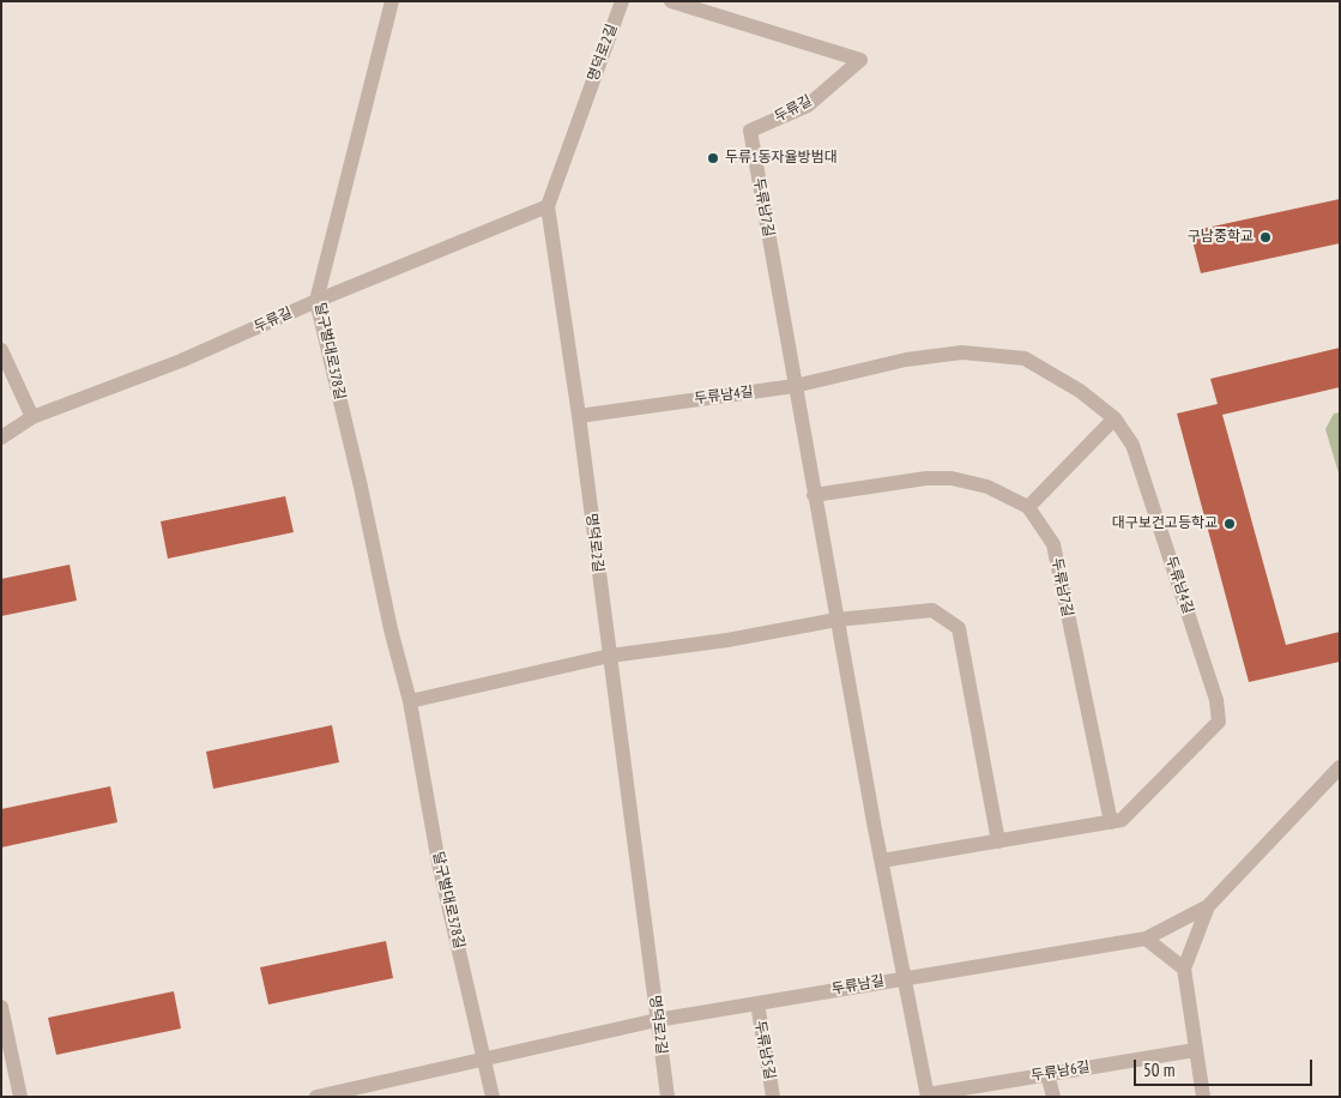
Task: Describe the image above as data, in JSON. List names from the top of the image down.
{
  "streets": {
    "street": [
      "명덕로2길",
      "두류길",
      "두류남7길",
      "달구벌대로378길",
      "두류남4길",
      "두류남길",
      "두류남5길",
      "두류남6길"
    ]
  },
  "crossings": [
    ["명덕로2길", "두류길"],
    ["명덕로2길", "두류남4길"],
    ["명덕로2길", "두류남길"],
    ["두류길", "두류남7길"],
    ["두류길", "달구벌대로378길"],
    ["두류남7길", "두류남4길"],
    ["두류남7길", "두류남길"],
    ["두류남7길", "두류남6길"],
    ["달구벌대로378길", "두류남길"],
    ["두류남길", "두류남5길"],
    ["두류남길", "두류남6길"]
  ],
  "places": ["두류1동자율방범대", "구남중학교", "대구보건고등학교"],
  "scale_bar": "50 m"
}
